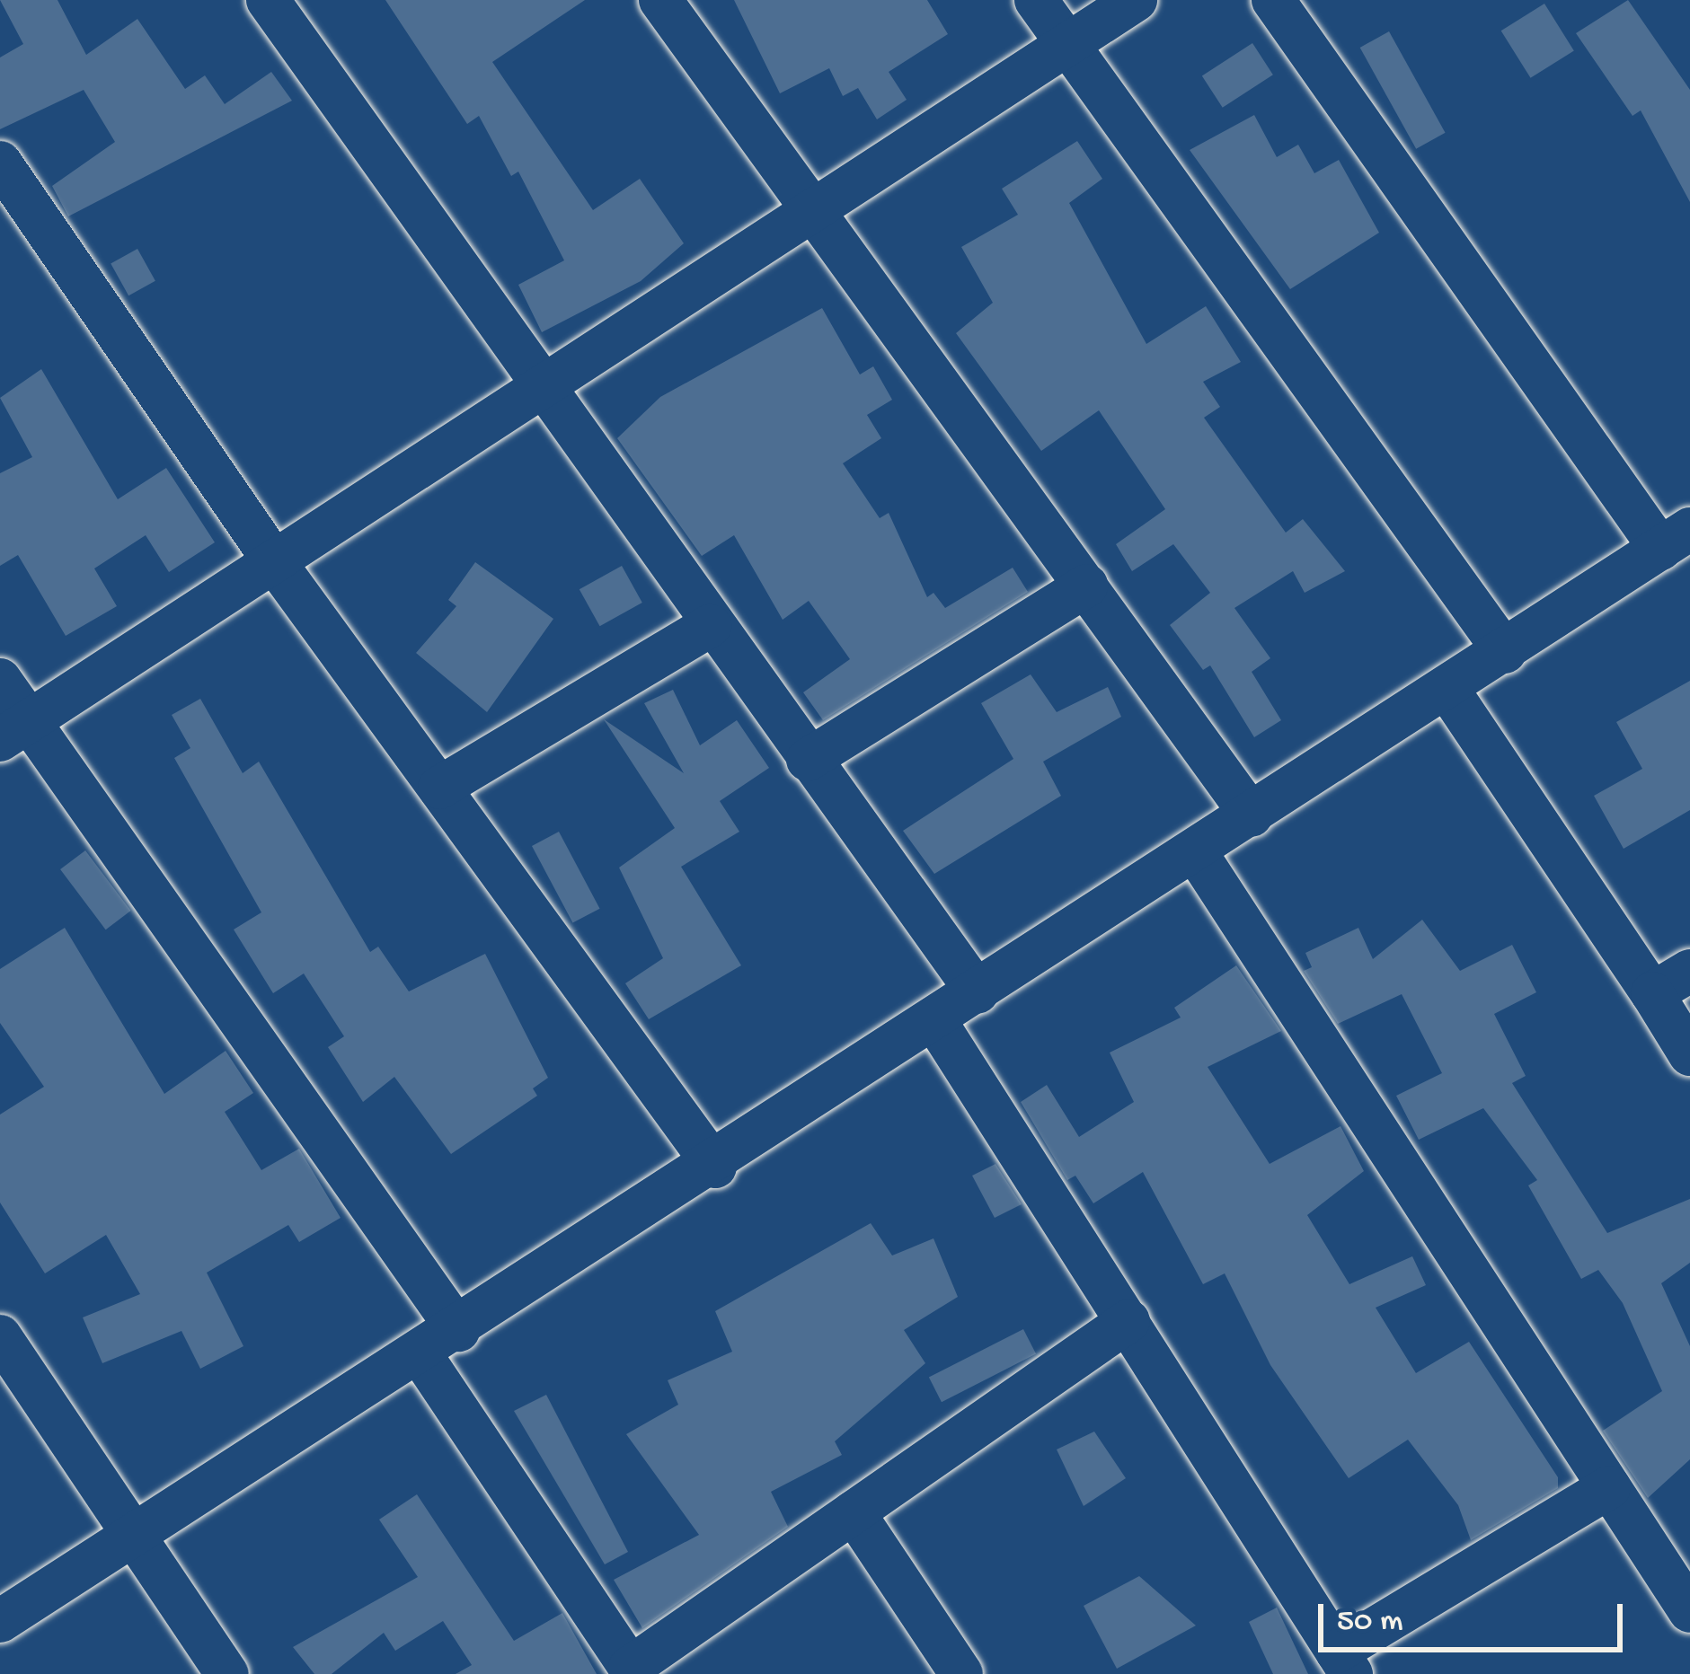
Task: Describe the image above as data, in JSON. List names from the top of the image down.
{
  "scale_bar": "50 m"
}
